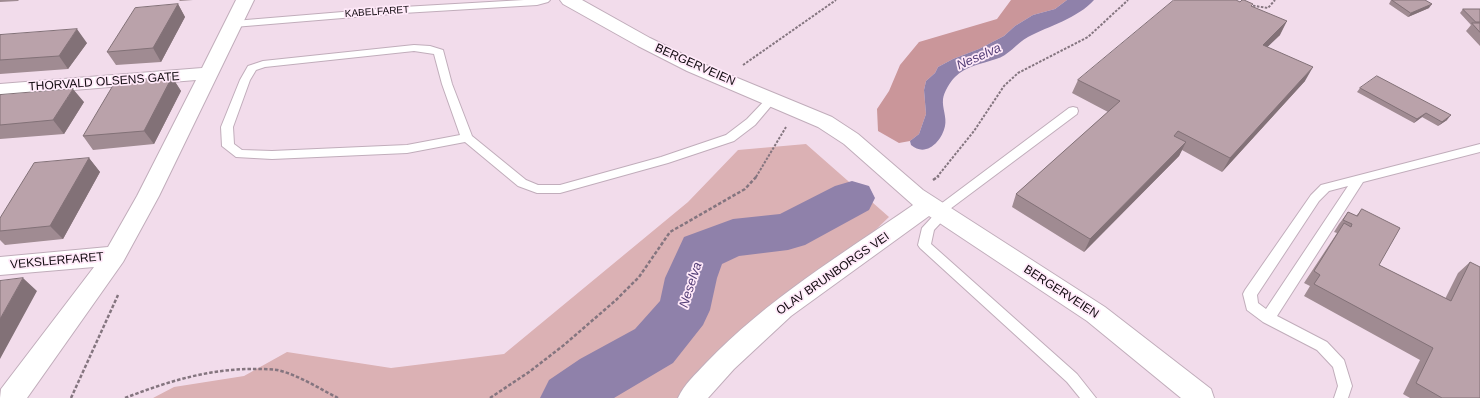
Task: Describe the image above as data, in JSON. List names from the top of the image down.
{
  "streets": {
    "street": [
      "BERGERVEIEN",
      "THORVALD OLSENS GATE",
      "VEKSLERFARET",
      "OLAV BRUNBORGS VEI"
    ],
    "lane": ["KABELFARET"]
  },
  "crossings": [
    ["BERGERVEIEN", "OLAV BRUNBORGS VEI"]
  ],
  "water": ["Neselva"]
}
